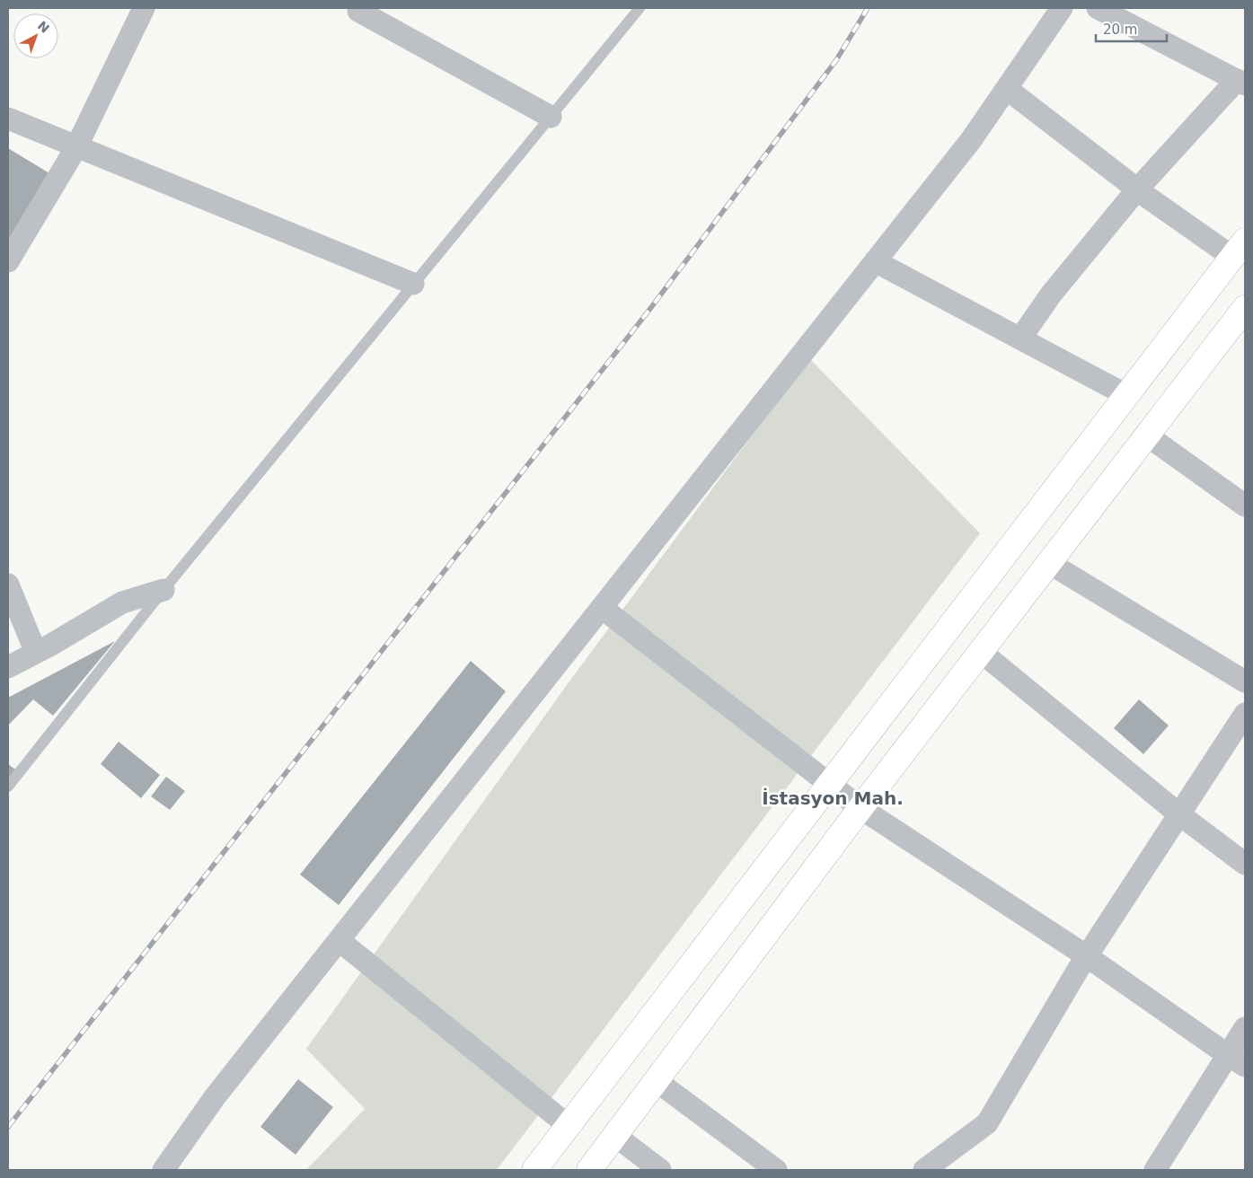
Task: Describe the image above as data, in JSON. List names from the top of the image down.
{
  "districts": ["İstasyon Mah."],
  "scale_bar": "20 m",
  "north": "top right"
}
